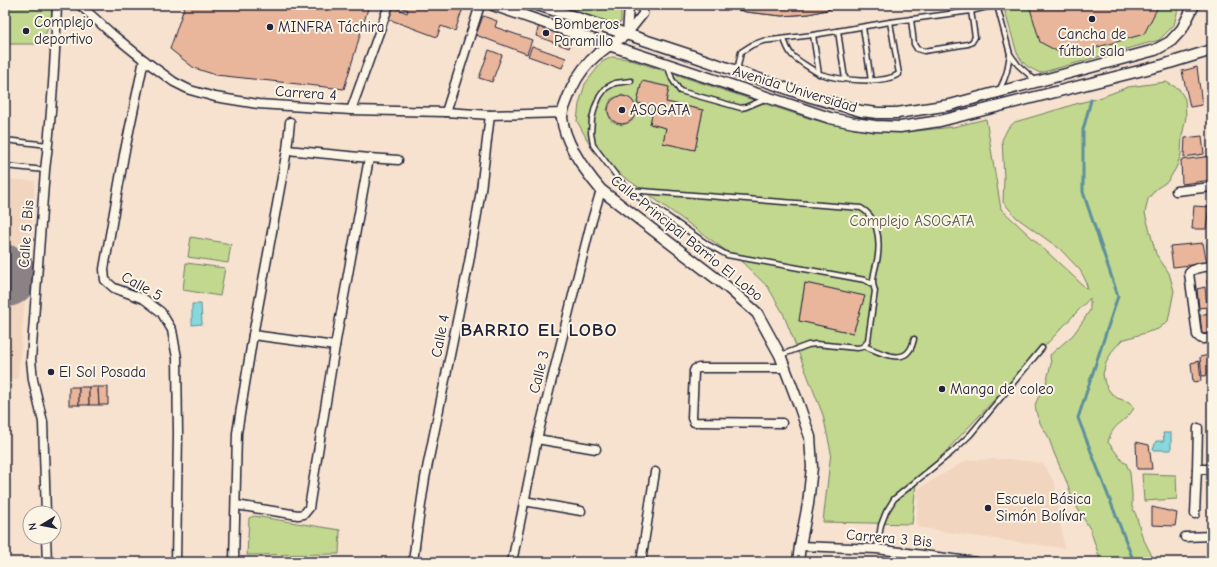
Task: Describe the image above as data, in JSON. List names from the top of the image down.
{
  "streets": {
    "street": [
      "Avenida Universidad",
      "Carrera 4",
      "Calle 5 Bis",
      "Calle Principal Barrio El Lobo",
      "Calle 5",
      "Calle 4",
      "Calle 3",
      "Carrera 3 Bis"
    ]
  },
  "crossings": [
    ["Carrera 4", "Calle Principal Barrio El Lobo"],
    ["Carrera 4", "Calle 5"],
    ["Carrera 4", "Calle 4"],
    ["Calle Principal Barrio El Lobo", "Calle 3"],
    ["Calle Principal Barrio El Lobo", "Carrera 3 Bis"]
  ],
  "districts": ["BARRIO EL LOBO"],
  "parks": ["Complejo ASOGATA"],
  "places": [
    "Cancha de fútbol sala",
    "MINFRA Táchira",
    "Complejo deportivo",
    "Bomberos Paramillo",
    "ASOGATA",
    "El Sol Posada",
    "Manga de coleo",
    "Escuela Básica Simón Bolívar"
  ],
  "north": "left"
}
